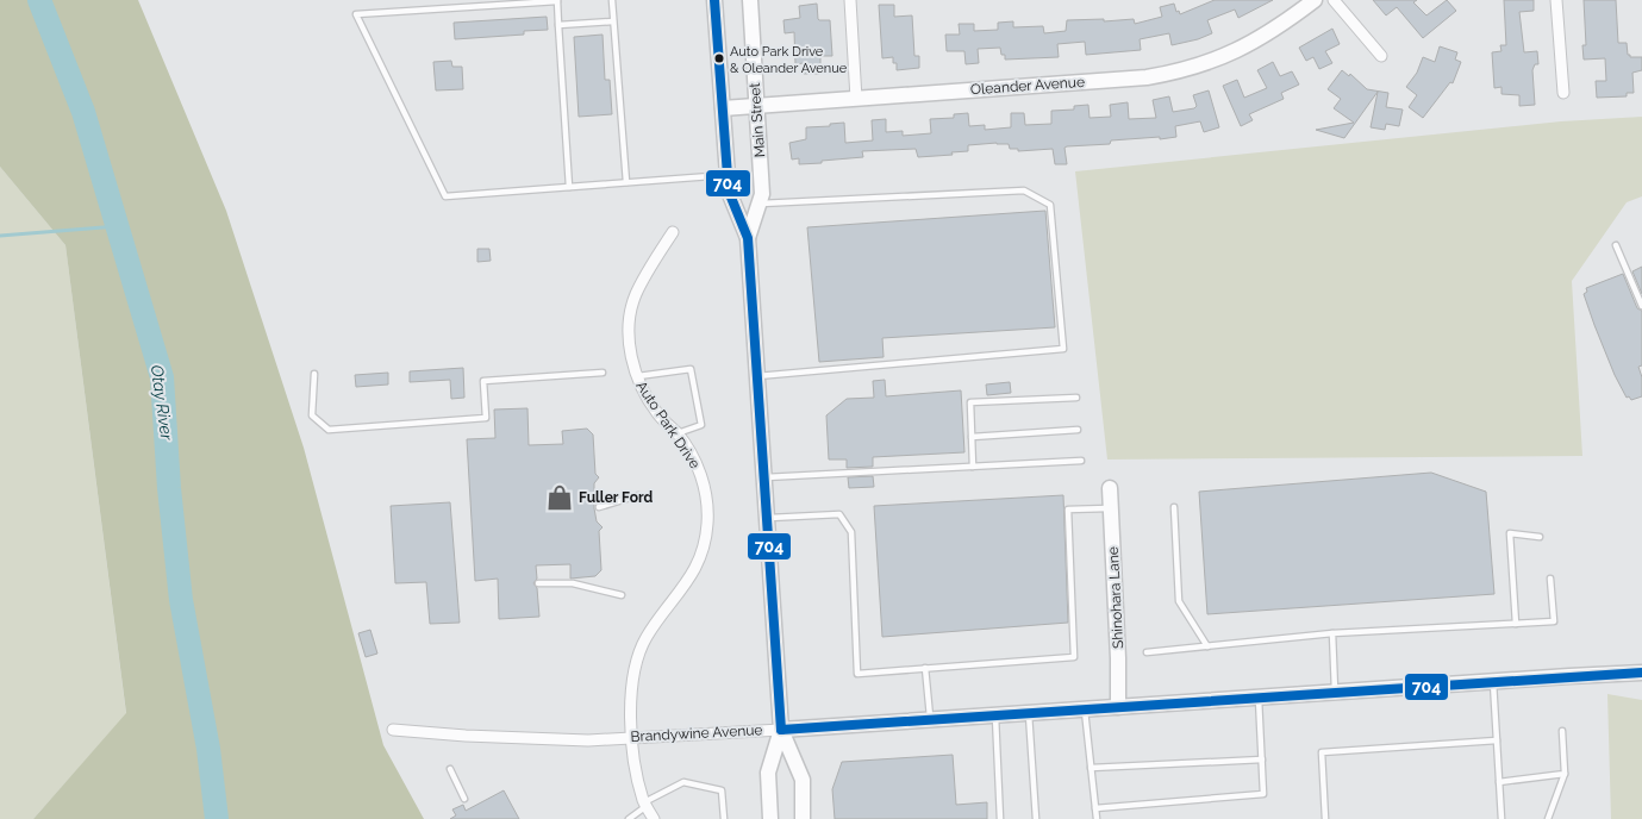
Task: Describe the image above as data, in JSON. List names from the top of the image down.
{
  "streets": {
    "street": [
      "Oleander Avenue",
      "Main Street",
      "Auto Park Drive",
      "Shinohara Lane",
      "Brandywine Avenue"
    ]
  },
  "crossings": [
    ["Oleander Avenue", "Main Street"],
    ["Main Street", "Brandywine Avenue"],
    ["Auto Park Drive", "Brandywine Avenue"],
    ["Shinohara Lane", "Brandywine Avenue"]
  ],
  "water": ["Otay River"],
  "places": {
    "other": ["Auto Park Drive & Oleander Avenue"],
    "shop": ["Fuller Ford"]
  },
  "lines": ["transit line 704"]
}
